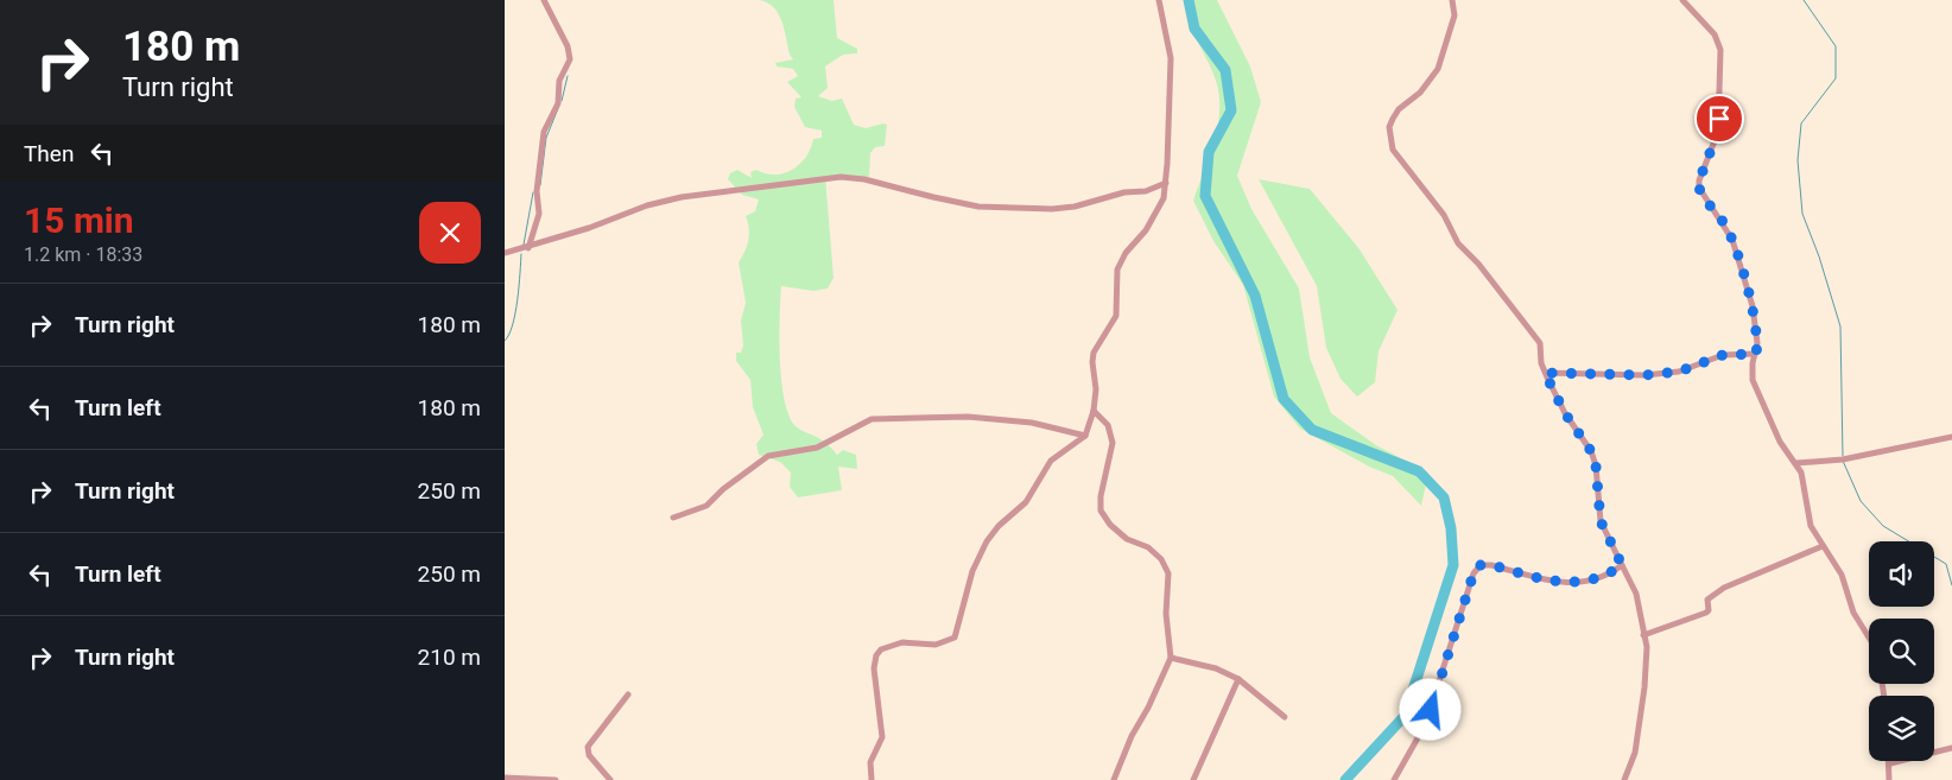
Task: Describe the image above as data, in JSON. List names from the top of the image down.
{
  "page": {
    "turn": ["180 m", "Turn right"],
    "then": "Then",
    "heading": ["15 min", "1.2 km · 18:33"],
    "list": [
      {
        "name": "Turn right",
        "value": "180 m"
      },
      {
        "name": "Turn left",
        "value": "180 m"
      },
      {
        "name": "Turn right",
        "value": "250 m"
      },
      {
        "name": "Turn left",
        "value": "250 m"
      },
      {
        "name": "Turn right",
        "value": "210 m"
      }
    ]
  }
}
